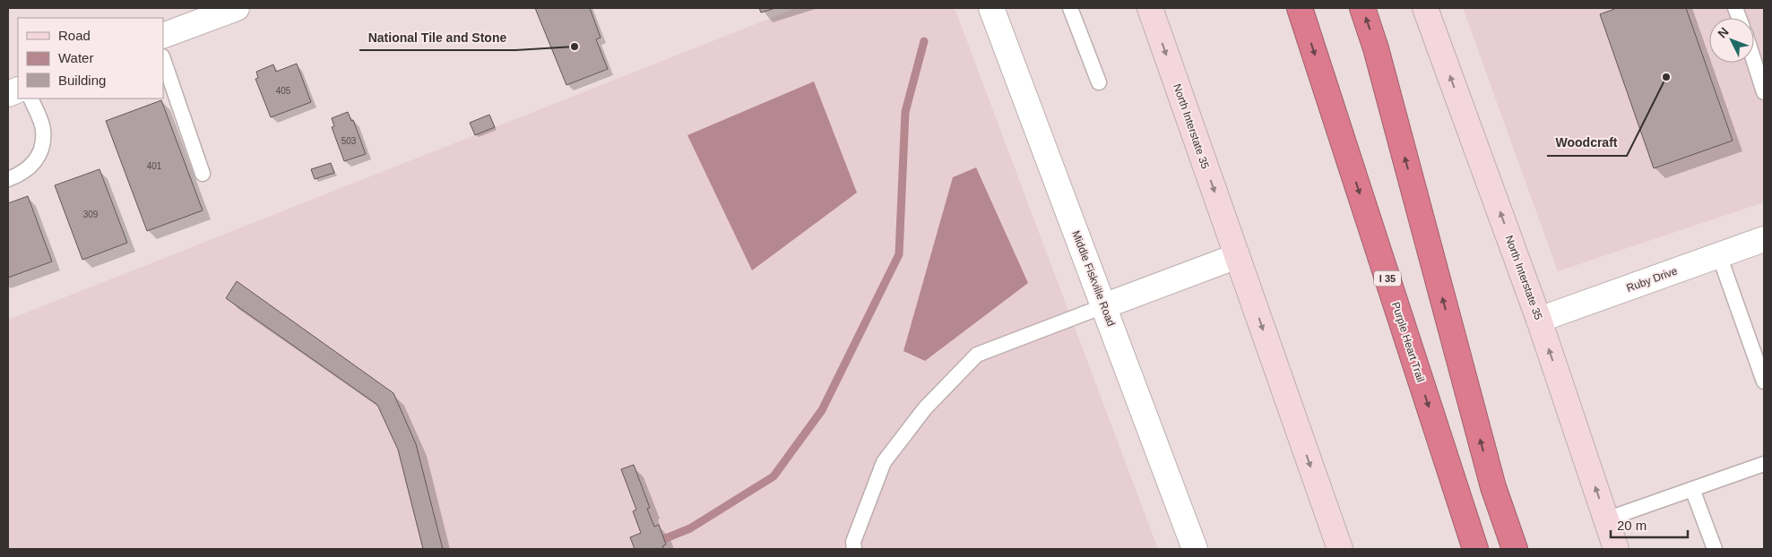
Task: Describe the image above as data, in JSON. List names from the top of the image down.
{
  "streets": {
    "highway": ["I 35", "Purple Heart Trail"],
    "main road": ["North Interstate 35"],
    "street": ["Middle Fiskville Road", "Ruby Drive"]
  },
  "crossings": [
    ["North Interstate 35", "Ruby Drive"]
  ],
  "places": ["National Tile and Stone", "Woodcraft"],
  "house_numbers": [
    "405",
    "503",
    "401",
    "309"
  ],
  "legend": ["Road", "Water", "Building"],
  "scale_bar": "20 m",
  "north": "top left"
}
